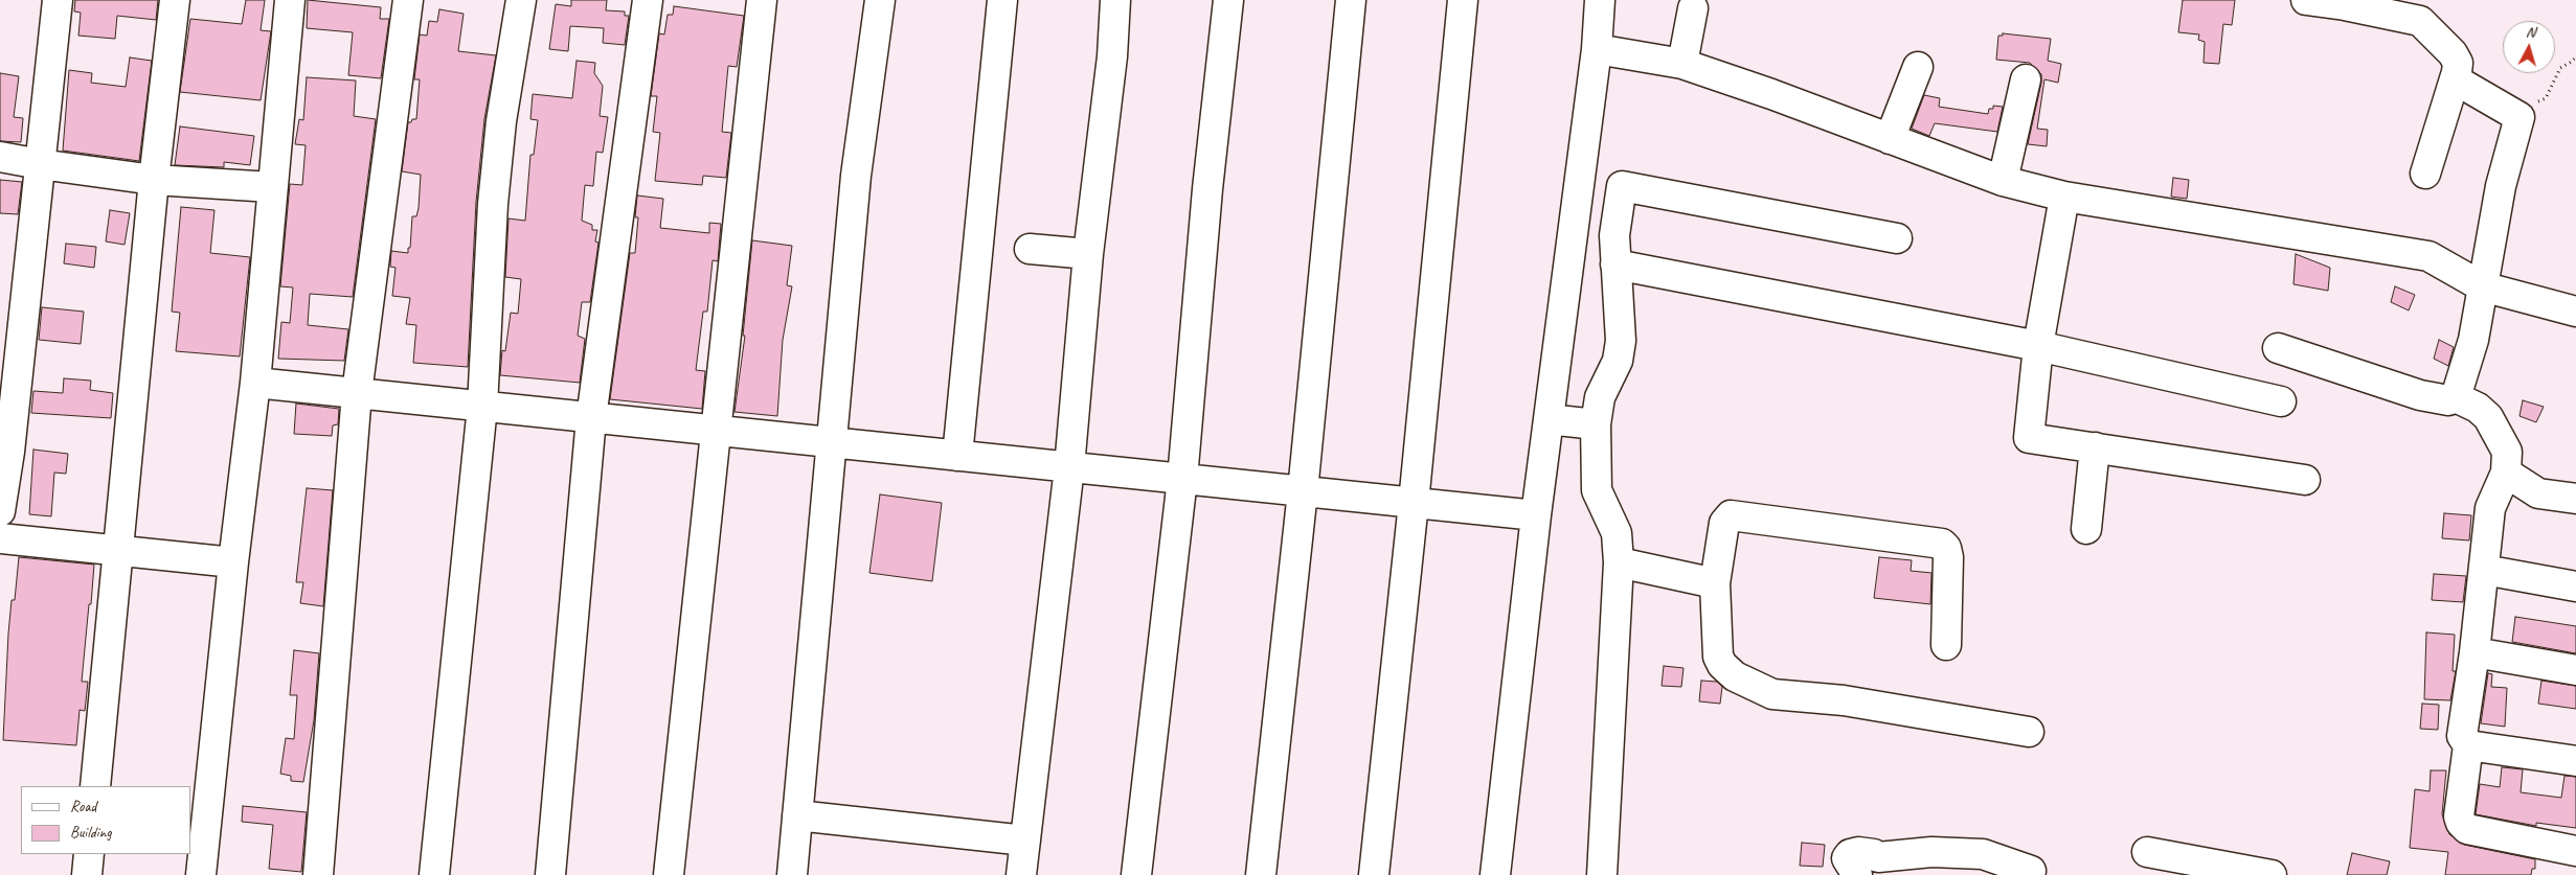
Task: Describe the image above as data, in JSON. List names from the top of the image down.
{
  "legend": ["Road", "Building"],
  "north": "top"
}
